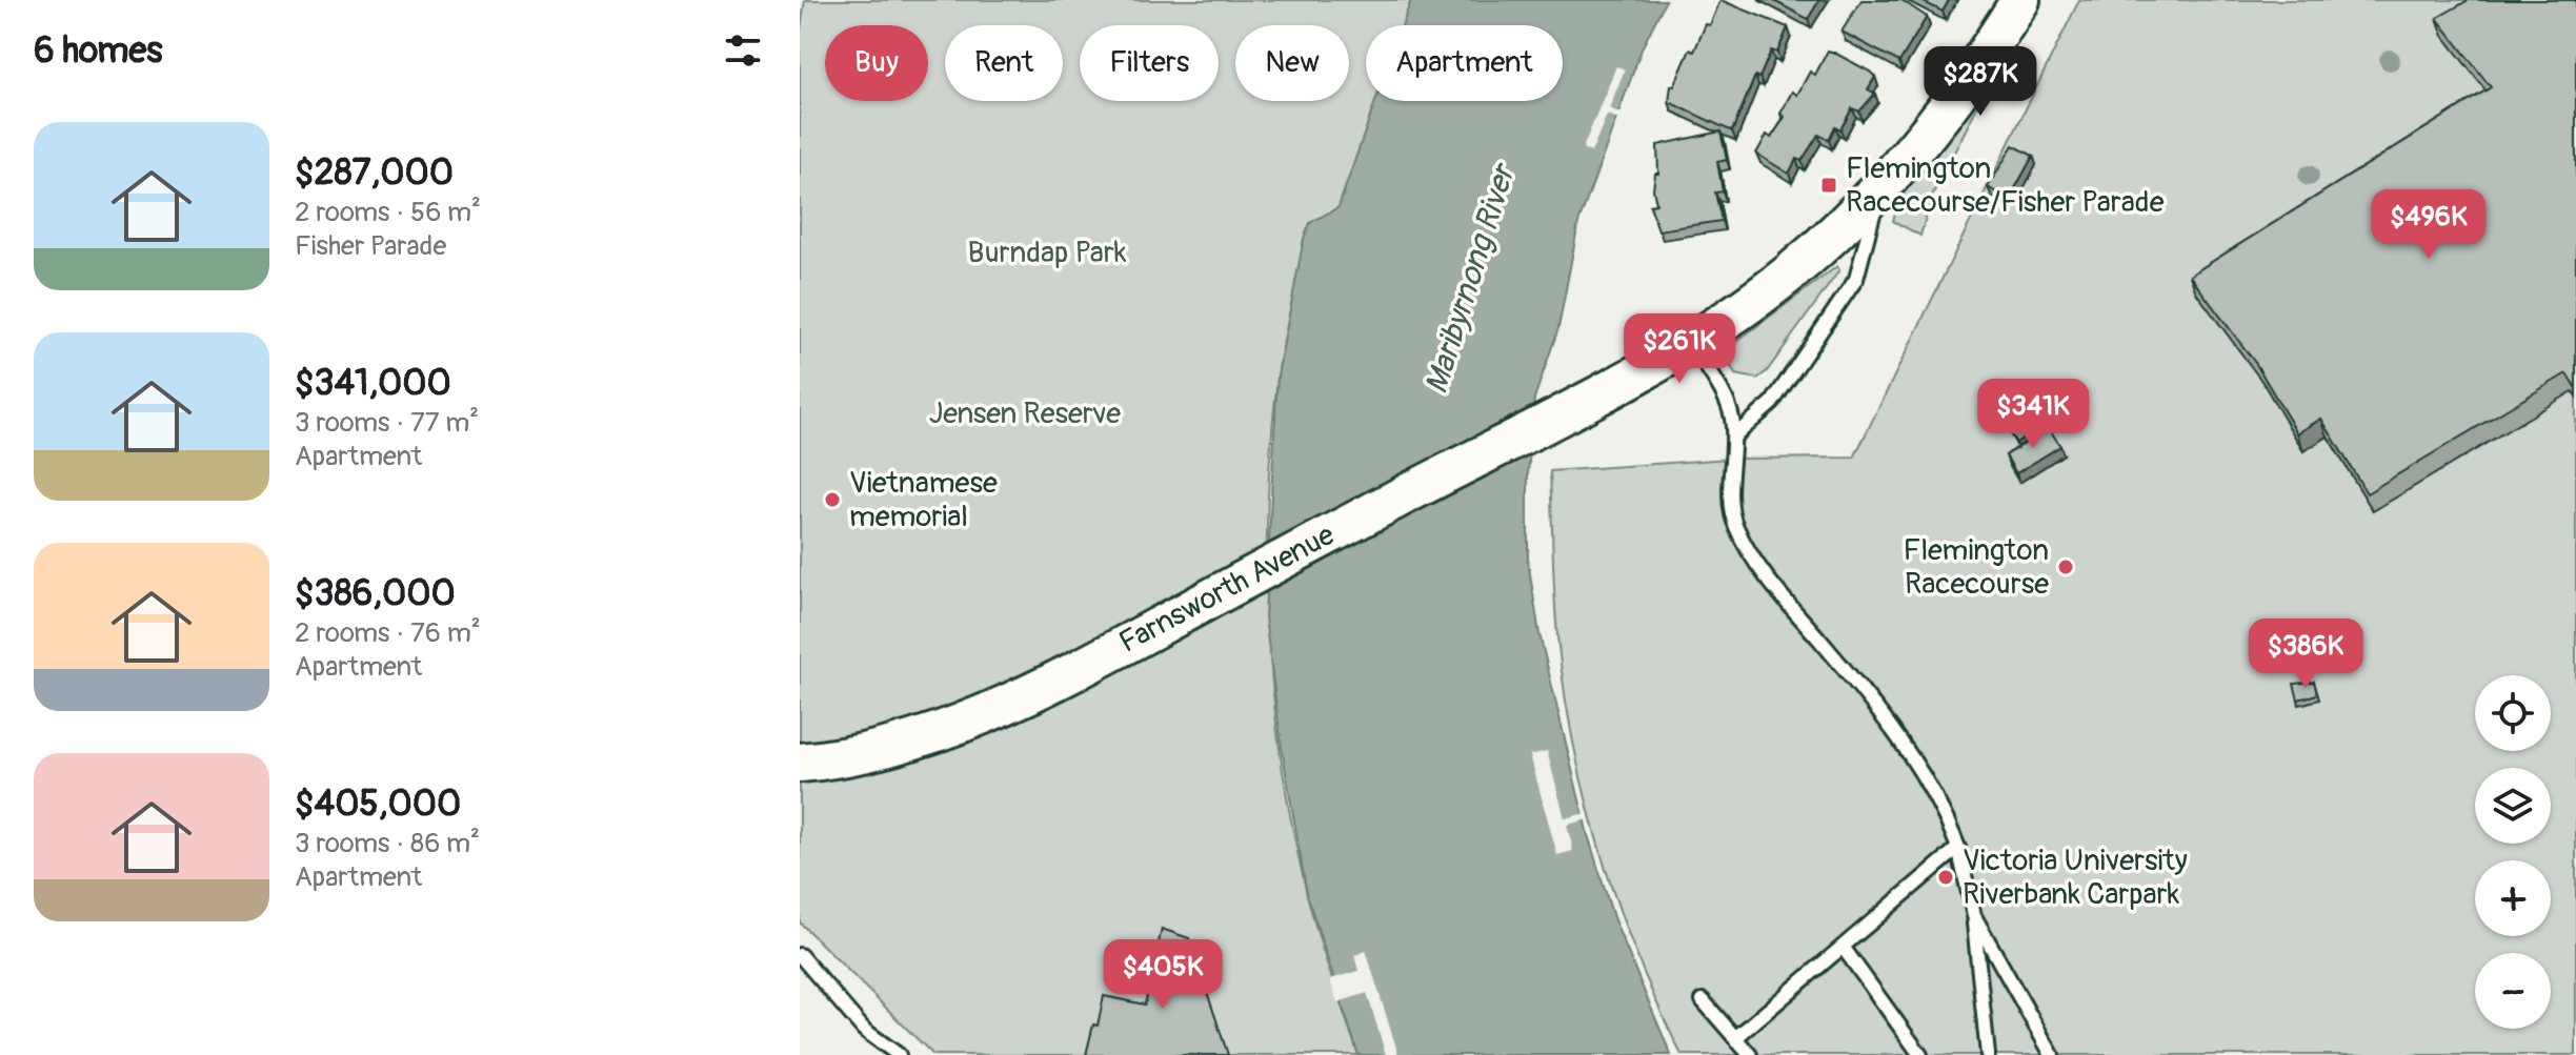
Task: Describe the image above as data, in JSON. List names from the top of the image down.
{
  "streets": {
    "main road": ["Farnsworth Avenue"]
  },
  "water": ["Maribyrnong River"],
  "parks": ["Burndap Park", "Jensen Reserve"],
  "places": {
    "transit": ["Flemington Racecourse/Fisher Parade"],
    "other": ["Vietnamese memorial", "Flemington Racecourse", "Victoria University Riverbank Carpark"]
  },
  "page": {
    "heading": "6 homes",
    "chip": [
      "Buy",
      "Rent",
      "Filters",
      "New",
      "Apartment"
    ],
    "price": [
      "$287K",
      "$496K",
      "$261K",
      "$341K",
      "$386K",
      "$405K"
    ],
    "list": [
      {
        "name": "$287,000",
        "note": "2 rooms · 56 m² · Fisher Parade"
      },
      {
        "name": "$341,000",
        "note": "3 rooms · 77 m² · Apartment"
      },
      {
        "name": "$386,000",
        "note": "2 rooms · 76 m² · Apartment"
      },
      {
        "name": "$405,000",
        "note": "3 rooms · 86 m² · Apartment"
      }
    ],
    "map_buttons": ["+", "−"]
  }
}
